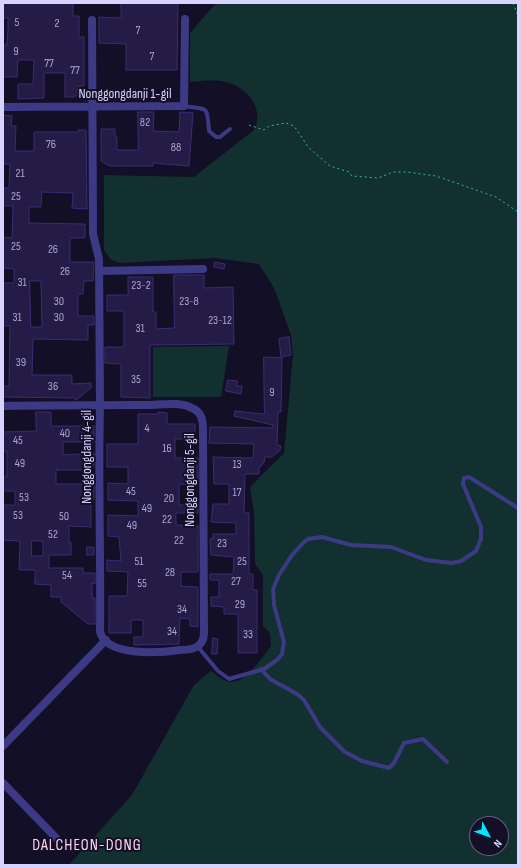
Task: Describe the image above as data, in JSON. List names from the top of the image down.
{
  "streets": {
    "street": ["Nonggongdanji 1-gil", "Nonggongdanji 4-gil", "Nonggongdanji 5-gil"]
  },
  "crossings": [
    ["Nonggongdanji 1-gil", "Nonggongdanji 4-gil"],
    ["Nonggongdanji 4-gil", "Nonggongdanji 5-gil"]
  ],
  "districts": ["DALCHEON-DONG"],
  "house_numbers": [
    "5",
    "2",
    "7",
    "9",
    "7",
    "77",
    "77",
    "82",
    "76",
    "88",
    "21",
    "25",
    "25",
    "26",
    "26",
    "31",
    "23-2",
    "30",
    "23-8",
    "31",
    "30",
    "23-12",
    "31",
    "39",
    "35",
    "36",
    "9",
    "4",
    "40",
    "45",
    "16",
    "49",
    "13",
    "45",
    "17",
    "53",
    "20",
    "49",
    "53",
    "50",
    "22",
    "49",
    "52",
    "22",
    "23",
    "51",
    "25",
    "28",
    "54",
    "27",
    "55",
    "29",
    "34",
    "34",
    "33"
  ],
  "north": "bottom right"
}
